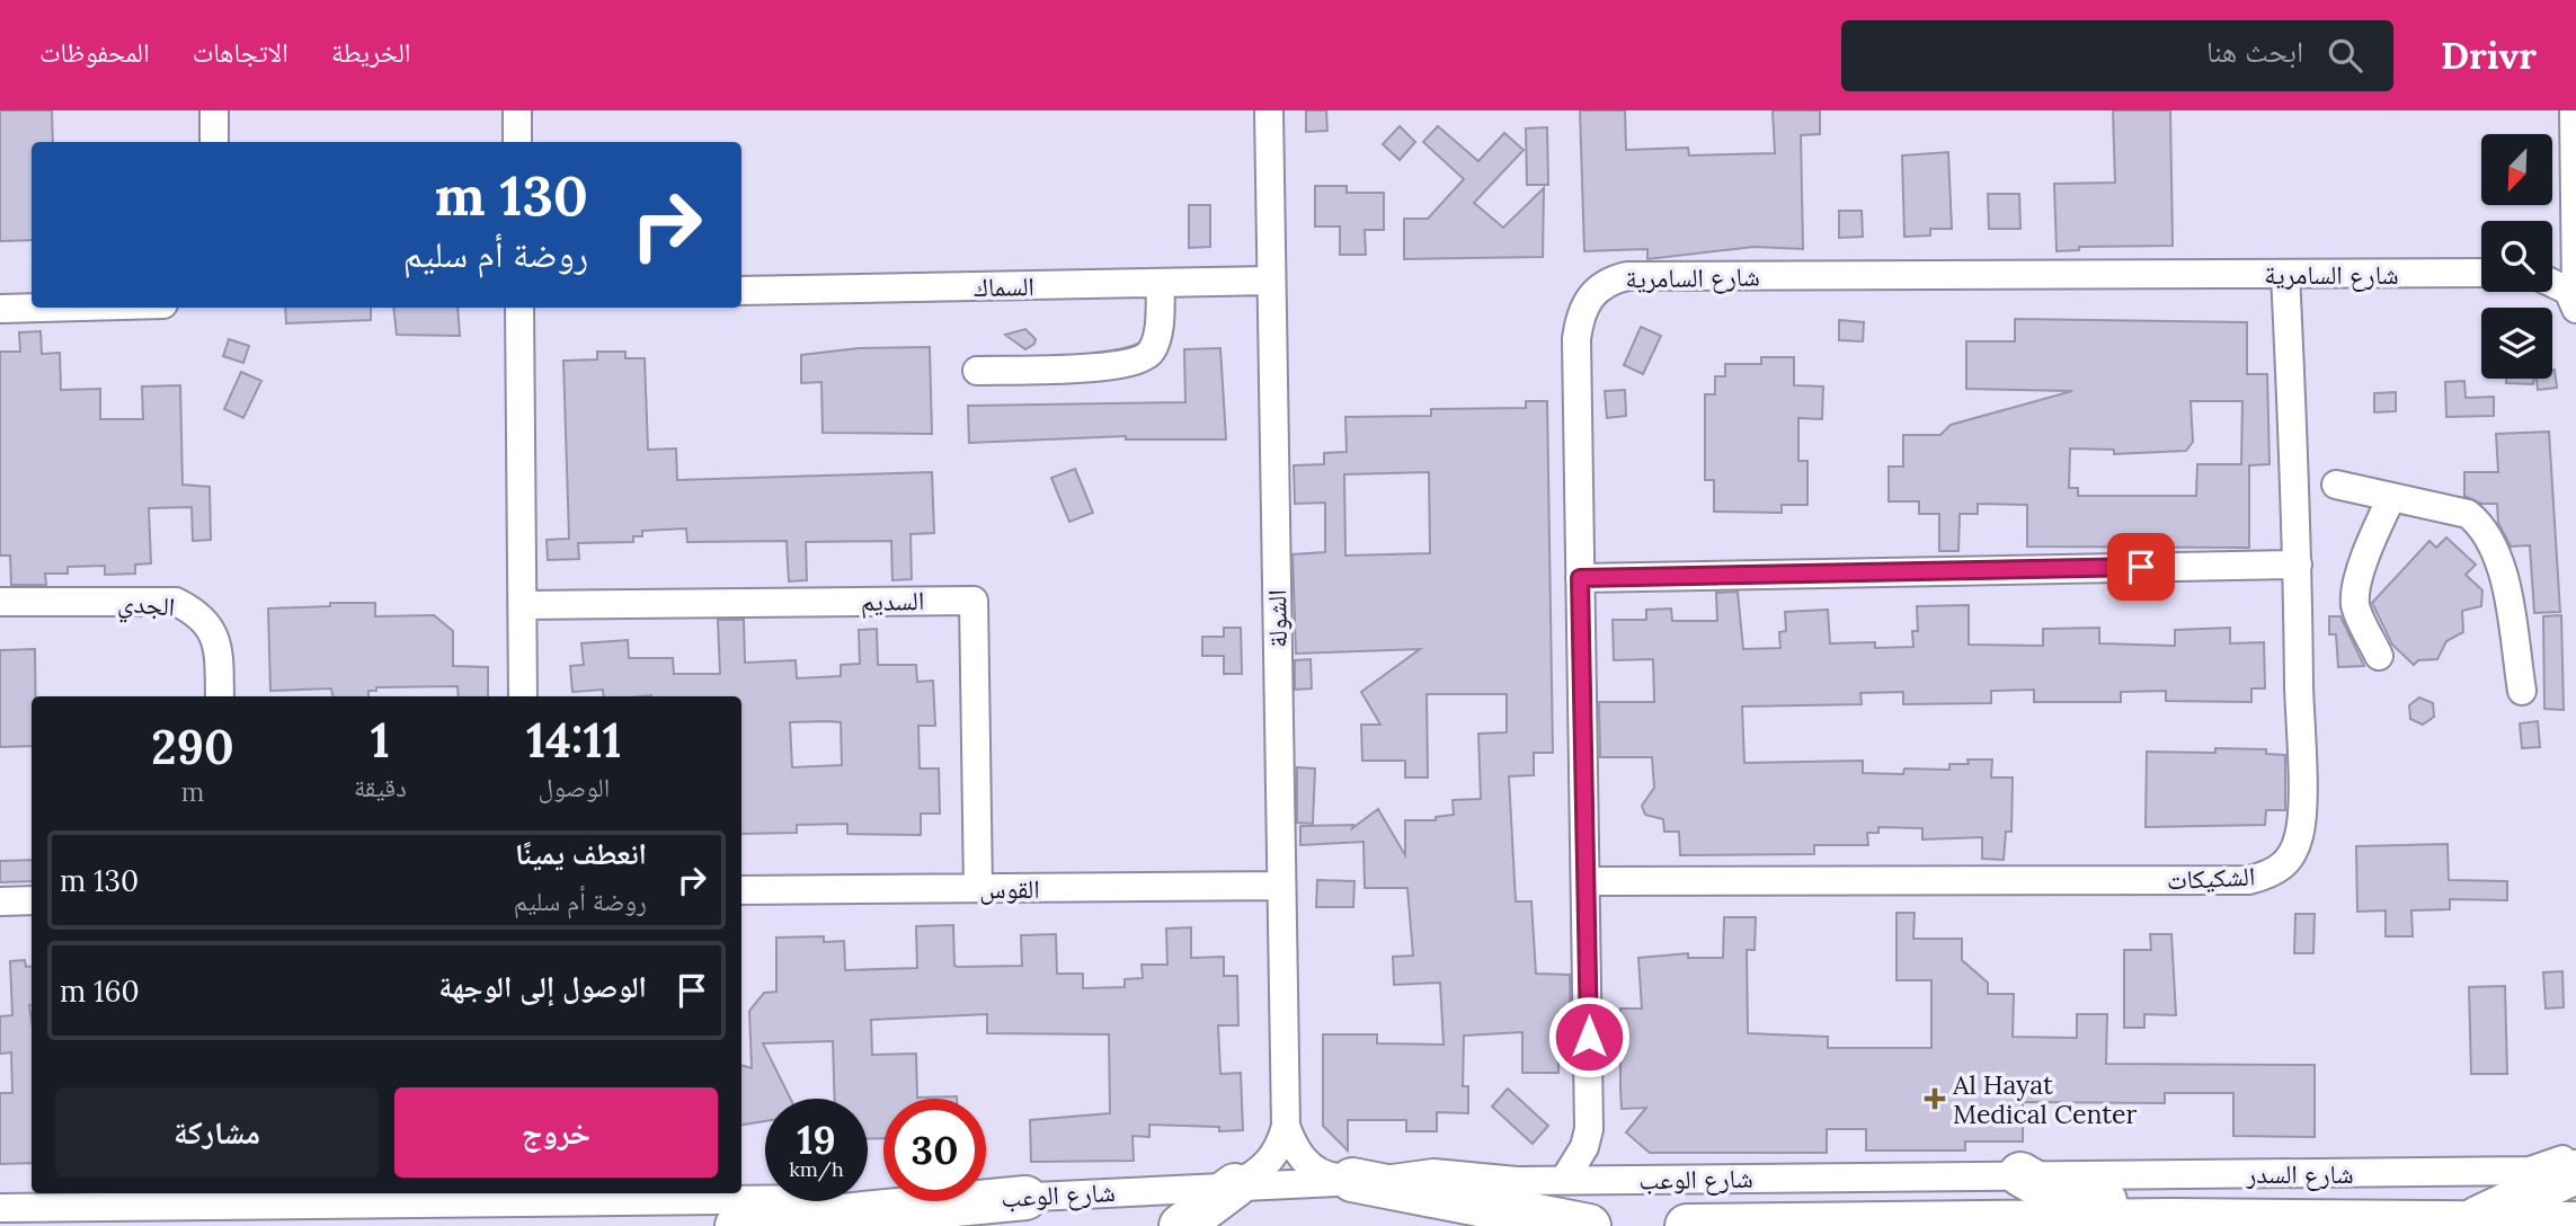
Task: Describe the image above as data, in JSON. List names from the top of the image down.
{
  "streets": {
    "main road": ["شارع الوعب"],
    "street": [
      "شارع السامرية",
      "السماك",
      "السديم",
      "الجدي",
      "الشولة",
      "الشكيكات",
      "القوس",
      "شارع السدر"
    ]
  },
  "crossings": [
    ["شارع السامرية", "الشكيكات"],
    ["شارع السامرية", "شارع الوعب"],
    ["السماك", "الشولة"],
    ["السديم", "القوس"],
    ["الشولة", "القوس"],
    ["الشولة", "شارع الوعب"],
    ["شارع السدر", "شارع الوعب"]
  ],
  "places": {
    "health": ["Al Hayat Medical Center"]
  },
  "north": "bottom left",
  "page": {
    "header": "Drivr",
    "search": "ابحث هنا",
    "nav": ["الخريطة", "الاتجاهات", "المحفوظات"],
    "turn": ["130 m", "روضة أم سليم"],
    "eta": [
      "14:11",
      "الوصول",
      "1",
      "دقيقة",
      "290",
      "m"
    ],
    "list": [
      {
        "name": "انعطف يمينًا",
        "note": "روضة أم سليم",
        "value": "130 m"
      },
      {
        "name": "الوصول إلى الوجهة",
        "value": "160 m"
      }
    ],
    "buttons": ["خروج", "مشاركة"],
    "speed": "19 km/h",
    "limit": "30"
  }
}
